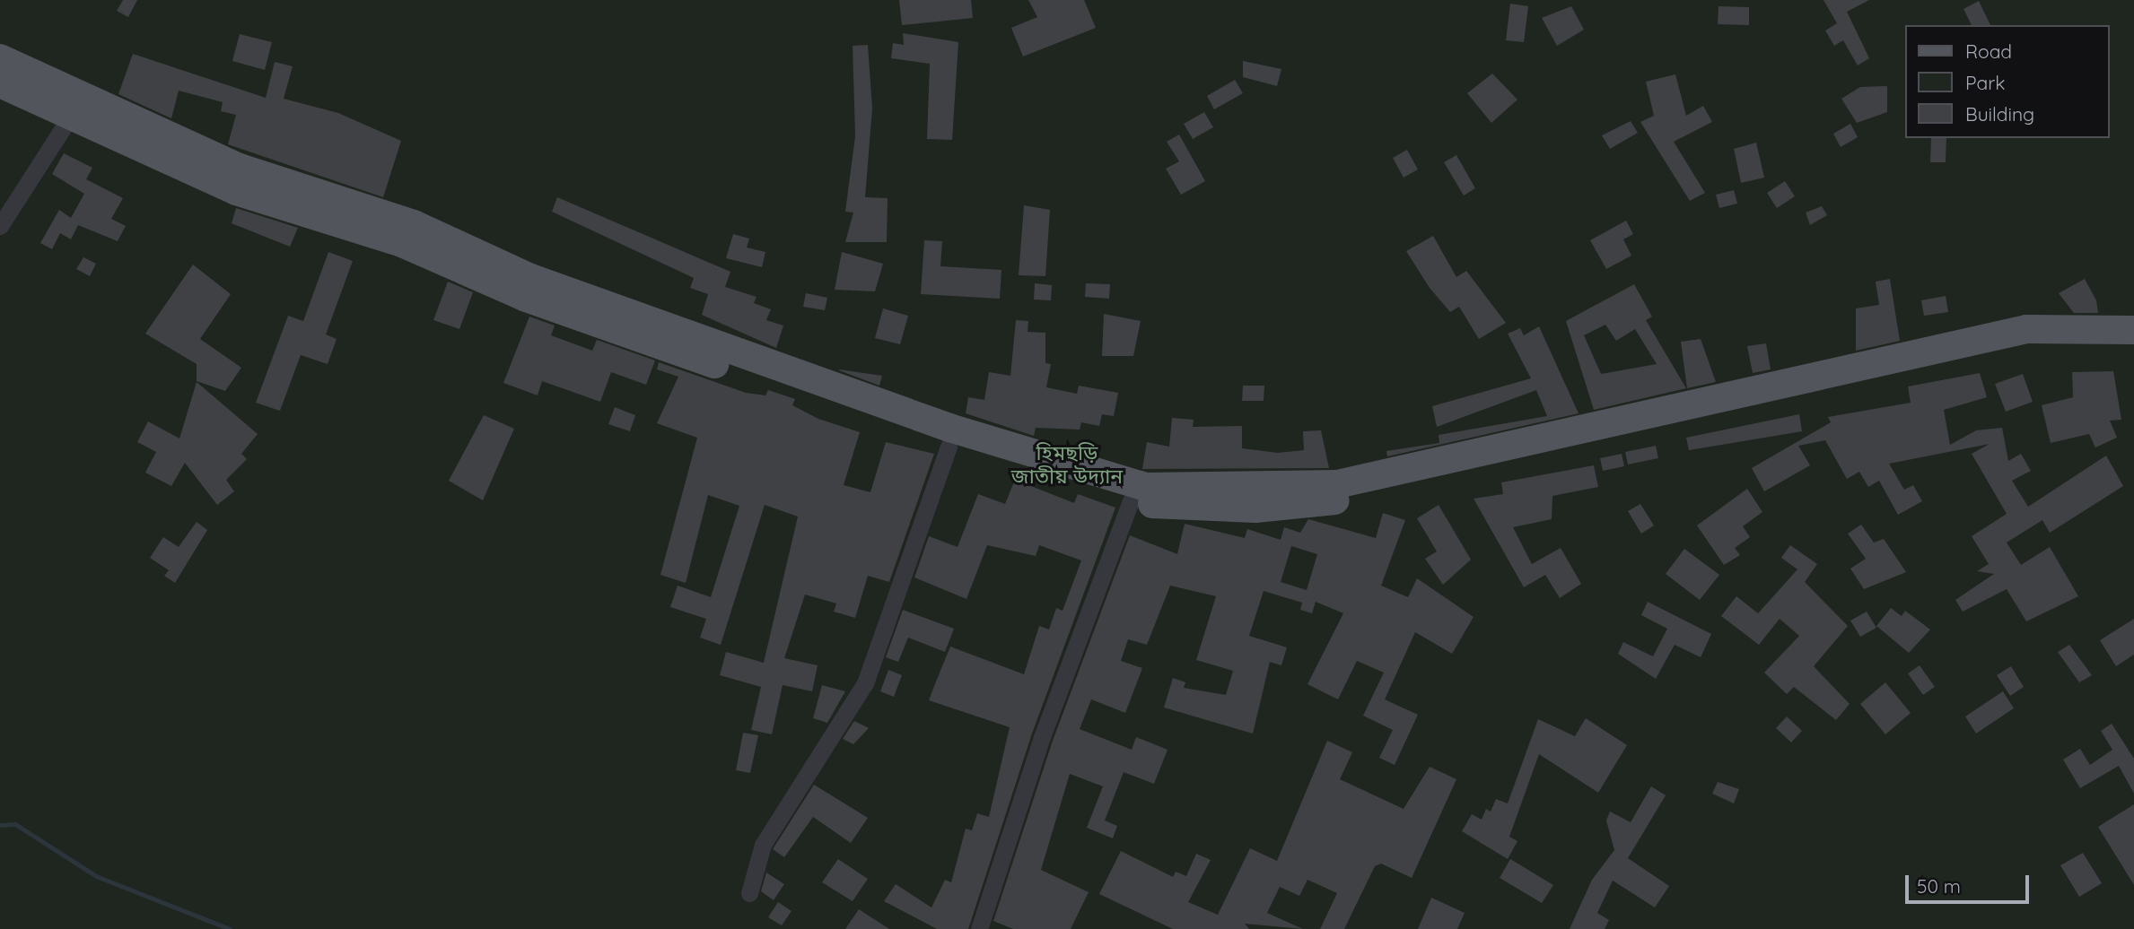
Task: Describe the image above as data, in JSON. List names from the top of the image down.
{
  "parks": ["হিমছড়ি জাতীয় উদ্যান"],
  "legend": ["Road", "Park", "Building"],
  "scale_bar": "50 m"
}
